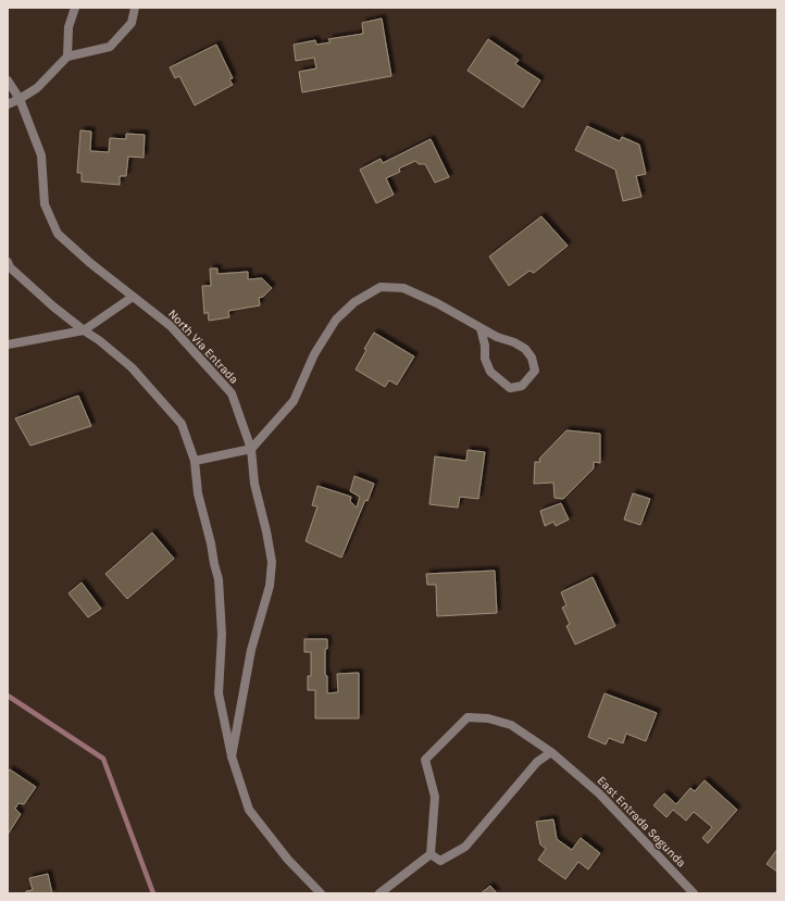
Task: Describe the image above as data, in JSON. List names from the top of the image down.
{
  "streets": {
    "street": ["North Via Entrada", "East Entrada Segunda"]
  }
}
